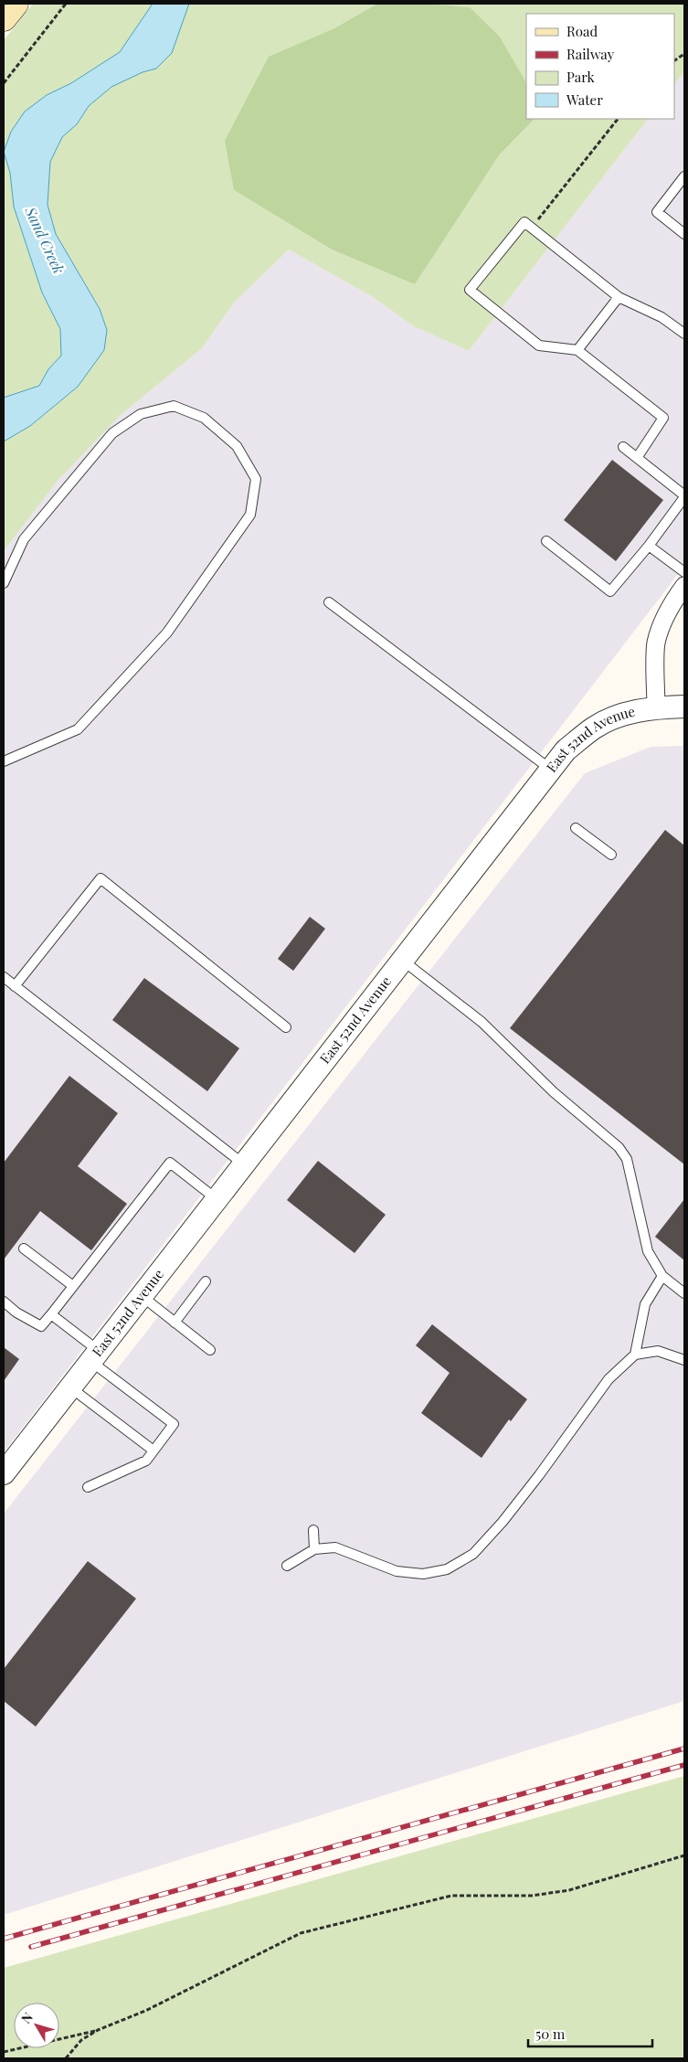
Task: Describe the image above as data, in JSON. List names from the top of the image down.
{
  "streets": {
    "street": ["East 52nd Avenue"]
  },
  "water": ["Sand Creek"],
  "legend": [
    "Road",
    "Railway",
    "Park",
    "Water"
  ],
  "scale_bar": "50 m",
  "north": "top left"
}
